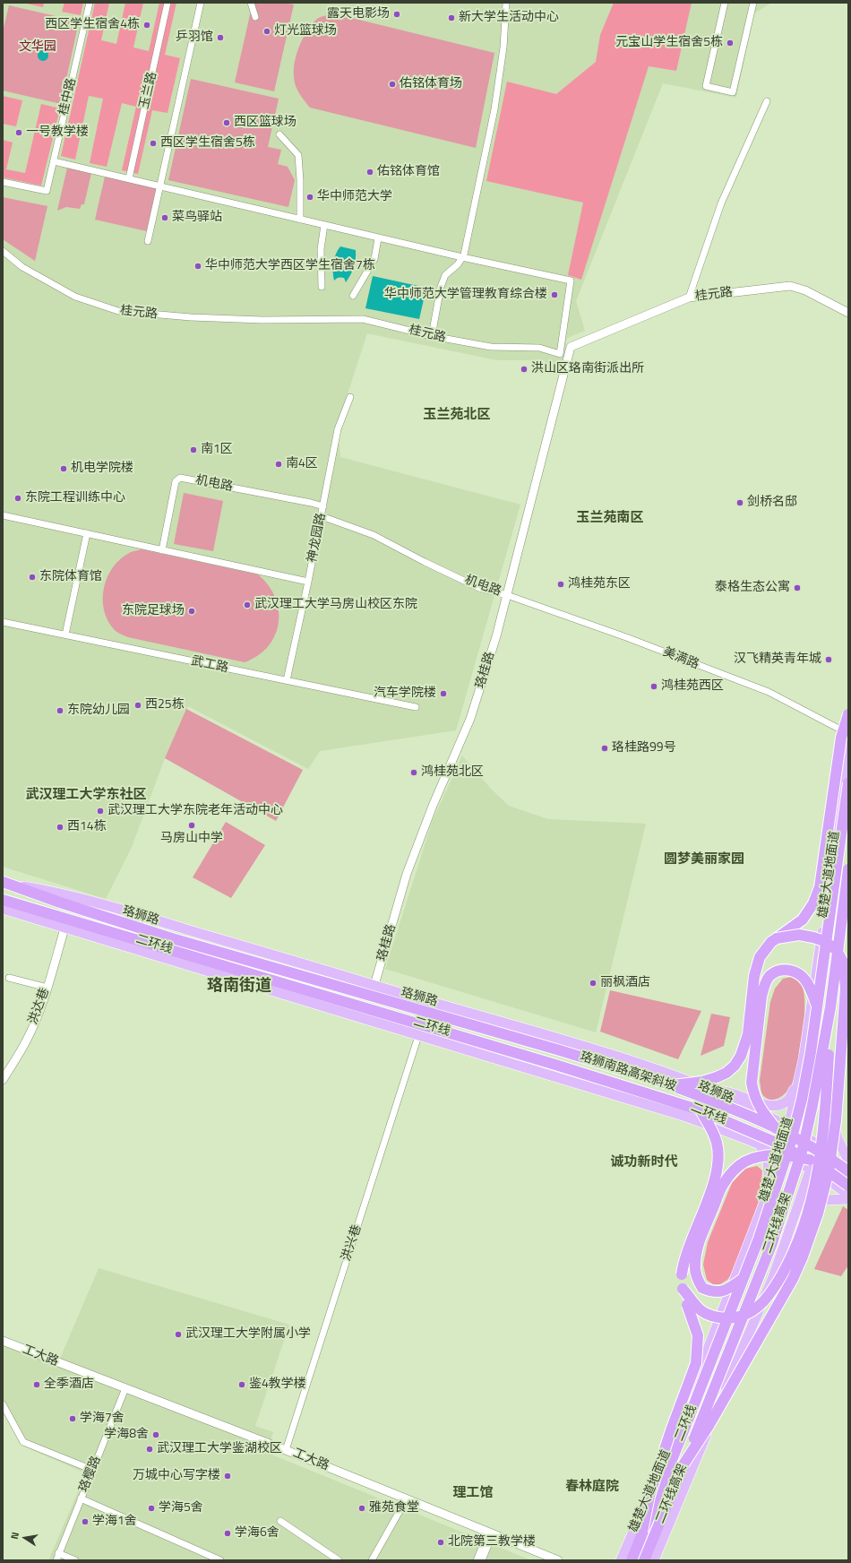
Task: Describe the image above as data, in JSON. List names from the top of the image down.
{
  "streets": {
    "highway": ["二环线", "珞狮南路高架斜坡", "二环线高架"],
    "main road": ["雄楚大道地面道", "珞狮路"],
    "street": [
      "玉兰路",
      "桂中路",
      "桂元路",
      "机电路",
      "神龙园路",
      "美满路",
      "武工路",
      "珞桂路",
      "洪达巷",
      "洪兴巷",
      "工大路",
      "珞樱路"
    ]
  },
  "crossings": [
    ["桂元路", "珞桂路"],
    ["机电路", "神龙园路"],
    ["机电路", "美满路"],
    ["机电路", "珞桂路"],
    ["神龙园路", "武工路"],
    ["美满路", "珞桂路"],
    ["美满路", "雄楚大道地面道"],
    ["珞桂路", "珞狮路"],
    ["雄楚大道地面道", "珞狮路"],
    ["珞狮路", "二环线"],
    ["二环线", "珞狮南路高架斜坡"],
    ["洪兴巷", "工大路"],
    ["工大路", "珞樱路"]
  ],
  "districts": [
    "玉兰苑北区",
    "玉兰苑南区",
    "武汉理工大学东社区",
    "圆梦美丽家园",
    "珞南街道",
    "诚功新时代",
    "春林庭院",
    "理工馆"
  ],
  "parks": ["文华园"],
  "places": [
    "露天电影场",
    "新大学生活动中心",
    "西区学生宿舍4栋",
    "灯光篮球场",
    "乒羽馆",
    "元宝山学生宿舍5栋",
    "佑铭体育场",
    "西区篮球场",
    "一号教学楼",
    "西区学生宿舍5栋",
    "佑铭体育馆",
    "华中师范大学",
    "菜鸟驿站",
    "华中师范大学西区学生宿舍7栋",
    "华中师范大学管理教育综合楼",
    "洪山区珞南街派出所",
    "南1区",
    "南4区",
    "机电学院楼",
    "东院工程训练中心",
    "剑桥名邸",
    "东院体育馆",
    "鸿桂苑东区",
    "泰格生态公寓",
    "武汉理工大学马房山校区东院",
    "东院足球场",
    "汉飞精英青年城",
    "鸿桂苑西区",
    "汽车学院楼",
    "西25栋",
    "东院幼儿园",
    "珞桂路99号",
    "鸿桂苑北区",
    "武汉理工大学东院老年活动中心",
    "马房山中学",
    "西14栋",
    "丽枫酒店",
    "武汉理工大学附属小学",
    "全季酒店",
    "鉴4教学楼",
    "学海7舍",
    "学海8舍",
    "武汉理工大学鉴湖校区",
    "万城中心写字楼",
    "学海5舍",
    "雅苑食堂",
    "学海1舍",
    "学海6舍",
    "北院第三教学楼"
  ],
  "north": "left"
}
